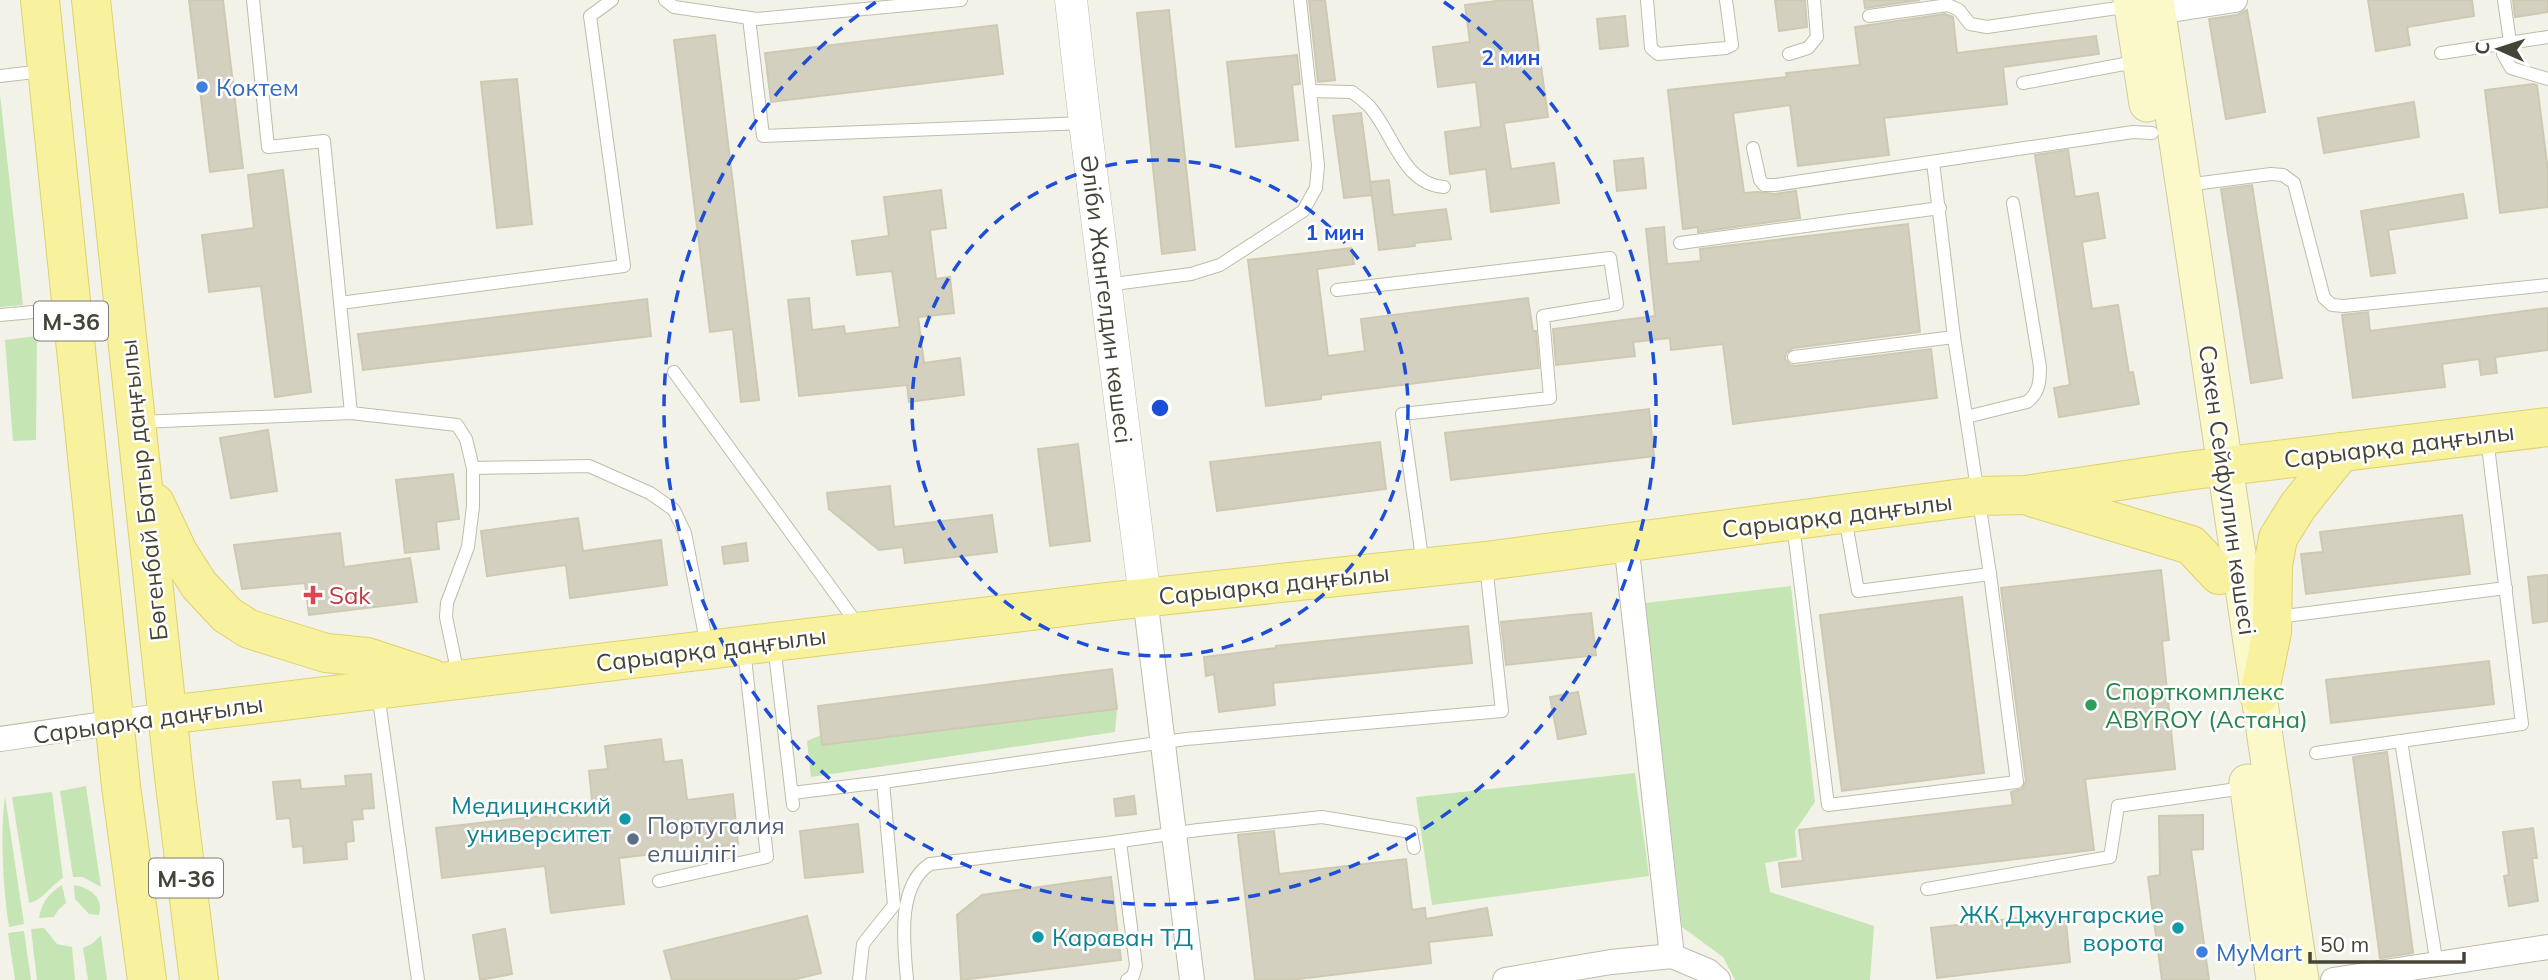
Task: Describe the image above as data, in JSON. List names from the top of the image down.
{
  "streets": {
    "main road": [
      "M-36",
      "Сарыарқа даңғылы",
      "Бөгенбай Батыр даңғылы",
      "Сәкен Сейфуллин көшесі"
    ],
    "street": ["Әліби Жангелдин көшесі"]
  },
  "crossings": [
    ["Әліби Жангелдин көшесі", "Сарыарқа даңғылы"],
    ["M-36", "Сарыарқа даңғылы"],
    ["Сарыарқа даңғылы", "Бөгенбай Батыр даңғылы"],
    ["Сарыарқа даңғылы", "Сәкен Сейфуллин көшесі"]
  ],
  "places": {
    "other": [
      "Коктем",
      "Спорткомплекс ABYROY (Астана)",
      "Медицинский университет",
      "Португалия елшілігі",
      "ЖК Джунгарские ворота",
      "Караван ТД",
      "MyMart"
    ],
    "health": ["Sak"]
  },
  "scale_bar": "50 m",
  "north": "left",
  "rings": ["2 мин", "1 мин"]
}
